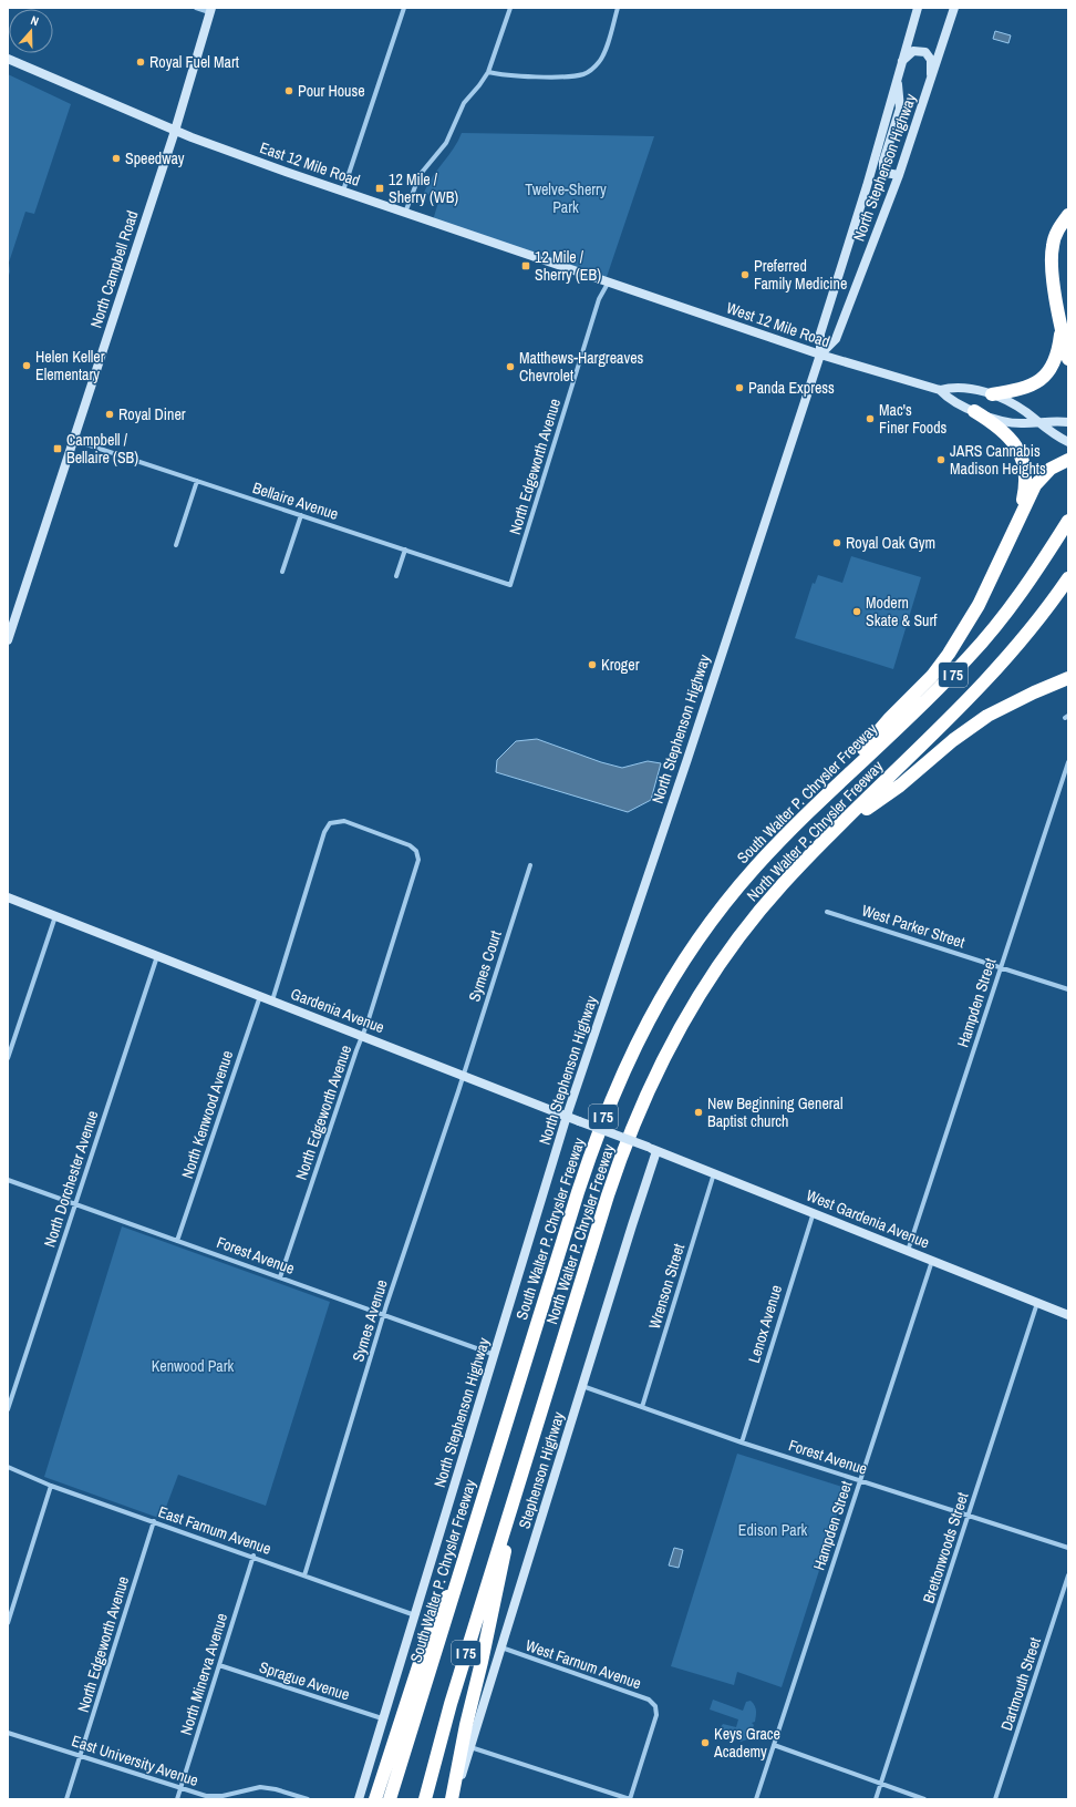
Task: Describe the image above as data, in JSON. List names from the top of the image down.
{
  "streets": {
    "highway": ["I 75", "South Walter P. Chrysler Freeway", "North Walter P. Chrysler Freeway"],
    "main road": [
      "East 12 Mile Road",
      "North Stephenson Highway",
      "North Campbell Road",
      "West 12 Mile Road",
      "Gardenia Avenue",
      "West Gardenia Avenue",
      "Stephenson Highway"
    ],
    "street": [
      "North Edgeworth Avenue",
      "Bellaire Avenue",
      "West Parker Street",
      "Symes Court",
      "Hampden Street",
      "North Kenwood Avenue",
      "North Dorchester Avenue",
      "Forest Avenue",
      "Wrenson Street",
      "Symes Avenue",
      "Lenox Avenue",
      "East Farnum Avenue",
      "Brettonwoods Street",
      "West Farnum Avenue",
      "North Minerva Avenue",
      "Sprague Avenue",
      "Dartmouth Street",
      "East University Avenue"
    ]
  },
  "crossings": [
    ["East 12 Mile Road", "North Campbell Road"],
    ["East 12 Mile Road", "West 12 Mile Road"],
    ["East 12 Mile Road", "North Edgeworth Avenue"],
    ["North Stephenson Highway", "West 12 Mile Road"],
    ["North Stephenson Highway", "Gardenia Avenue"],
    ["North Stephenson Highway", "Forest Avenue"],
    ["North Stephenson Highway", "East Farnum Avenue"],
    ["North Stephenson Highway", "Sprague Avenue"],
    ["North Campbell Road", "Bellaire Avenue"],
    ["West 12 Mile Road", "North Edgeworth Avenue"],
    ["North Edgeworth Avenue", "Bellaire Avenue"],
    ["North Edgeworth Avenue", "Gardenia Avenue"],
    ["North Edgeworth Avenue", "Forest Avenue"],
    ["North Edgeworth Avenue", "East Farnum Avenue"],
    ["North Edgeworth Avenue", "East University Avenue"],
    ["West Parker Street", "Hampden Street"],
    ["Symes Court", "Gardenia Avenue"],
    ["Symes Court", "Symes Avenue"],
    ["Hampden Street", "West Gardenia Avenue"],
    ["Hampden Street", "Forest Avenue"],
    ["Gardenia Avenue", "North Kenwood Avenue"],
    ["Gardenia Avenue", "North Dorchester Avenue"],
    ["Gardenia Avenue", "West Gardenia Avenue"],
    ["Gardenia Avenue", "Symes Avenue"],
    ["Gardenia Avenue", "Stephenson Highway"],
    ["North Kenwood Avenue", "Forest Avenue"],
    ["North Dorchester Avenue", "Forest Avenue"],
    ["West Gardenia Avenue", "Wrenson Street"],
    ["West Gardenia Avenue", "Lenox Avenue"],
    ["West Gardenia Avenue", "Stephenson Highway"],
    ["West Gardenia Avenue", "Brettonwoods Street"],
    ["Forest Avenue", "Wrenson Street"],
    ["Forest Avenue", "Symes Avenue"],
    ["Forest Avenue", "Lenox Avenue"],
    ["Forest Avenue", "Stephenson Highway"],
    ["Forest Avenue", "Brettonwoods Street"],
    ["Symes Avenue", "East Farnum Avenue"],
    ["Stephenson Highway", "West Farnum Avenue"],
    ["East Farnum Avenue", "North Minerva Avenue"],
    ["North Minerva Avenue", "Sprague Avenue"],
    ["North Minerva Avenue", "East University Avenue"]
  ],
  "parks": ["Twelve-Sherry Park", "Kenwood Park", "Edison Park"],
  "places": {
    "other": [
      "Royal Fuel Mart",
      "Pour House",
      "Speedway",
      "Preferred Family Medicine",
      "Helen Keller Elementary",
      "Matthews-Hargreaves Chevrolet",
      "Panda Express",
      "Royal Diner",
      "Mac's Finer Foods",
      "JARS Cannabis Madison Heights",
      "Royal Oak Gym",
      "Modern Skate & Surf",
      "Kroger",
      "New Beginning General Baptist church",
      "Keys Grace Academy"
    ],
    "transit": ["12 Mile / Sherry (WB)", "12 Mile / Sherry (EB)", "Campbell / Bellaire (SB)"]
  },
  "north": "top"
}
